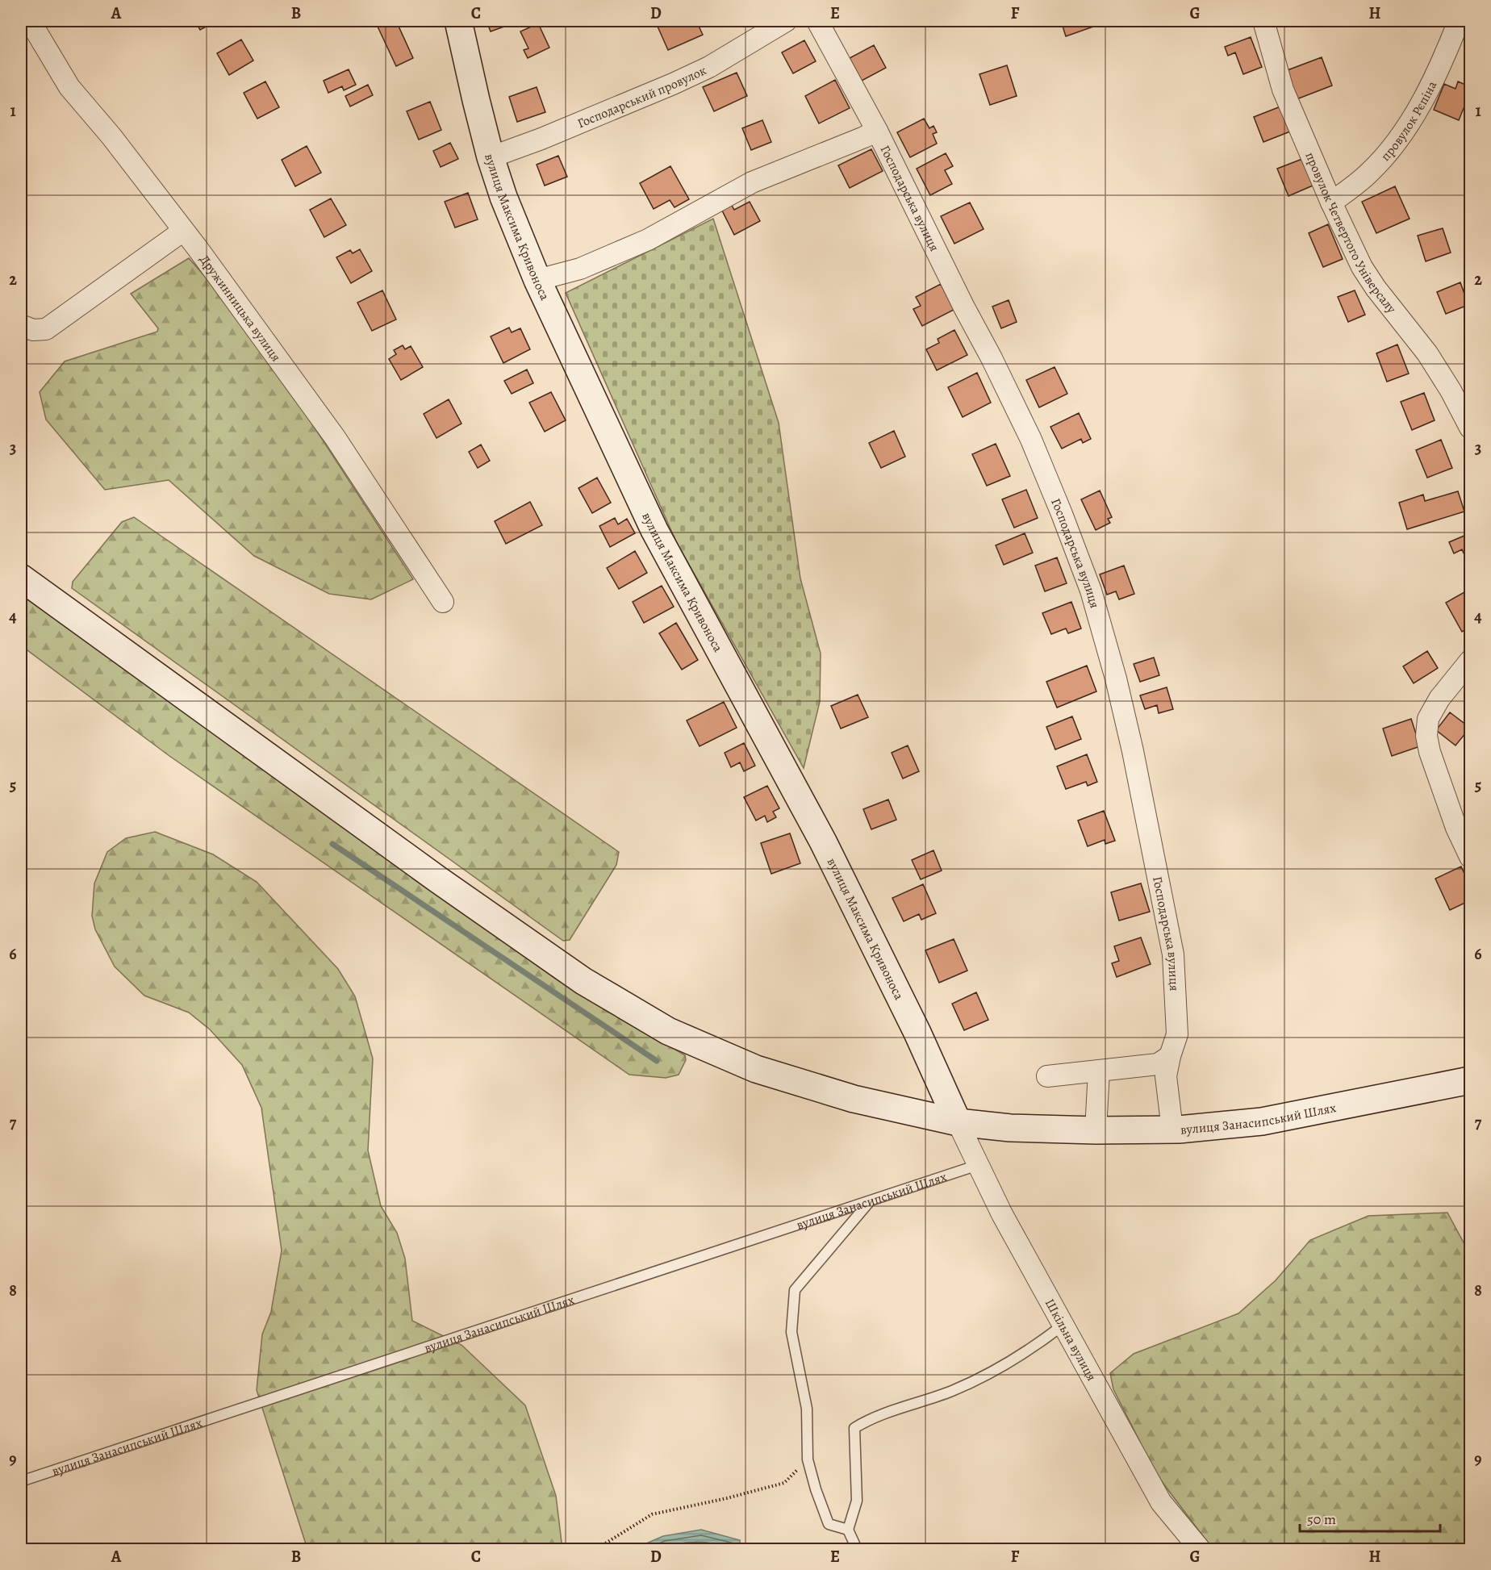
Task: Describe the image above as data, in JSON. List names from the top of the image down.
{
  "streets": {
    "main road": ["вулиця Максима Кривоноса", "вулиця Занасипський Шлях"],
    "street": [
      "Господарський провулок",
      "провулок Рєпіна",
      "Господарська вулиця",
      "провулок Четвертого Універсалу",
      "Дружинницька вулиця",
      "Шкільна вулиця"
    ]
  },
  "crossings": [
    ["Господарський провулок", "вулиця Максима Кривоноса"],
    ["провулок Рєпіна", "провулок Четвертого Універсалу"],
    ["Господарська вулиця", "вулиця Занасипський Шлях"],
    ["вулиця Максима Кривоноса", "вулиця Занасипський Шлях"],
    ["вулиця Максима Кривоноса", "Шкільна вулиця"],
    ["вулиця Занасипський Шлях", "Шкільна вулиця"]
  ],
  "scale_bar": "50 m",
  "grid": {
    "columns": [
      "A",
      "B",
      "C",
      "D",
      "E",
      "F",
      "G",
      "H"
    ],
    "rows": [
      "1",
      "2",
      "3",
      "4",
      "5",
      "6",
      "7",
      "8",
      "9"
    ]
  }
}
